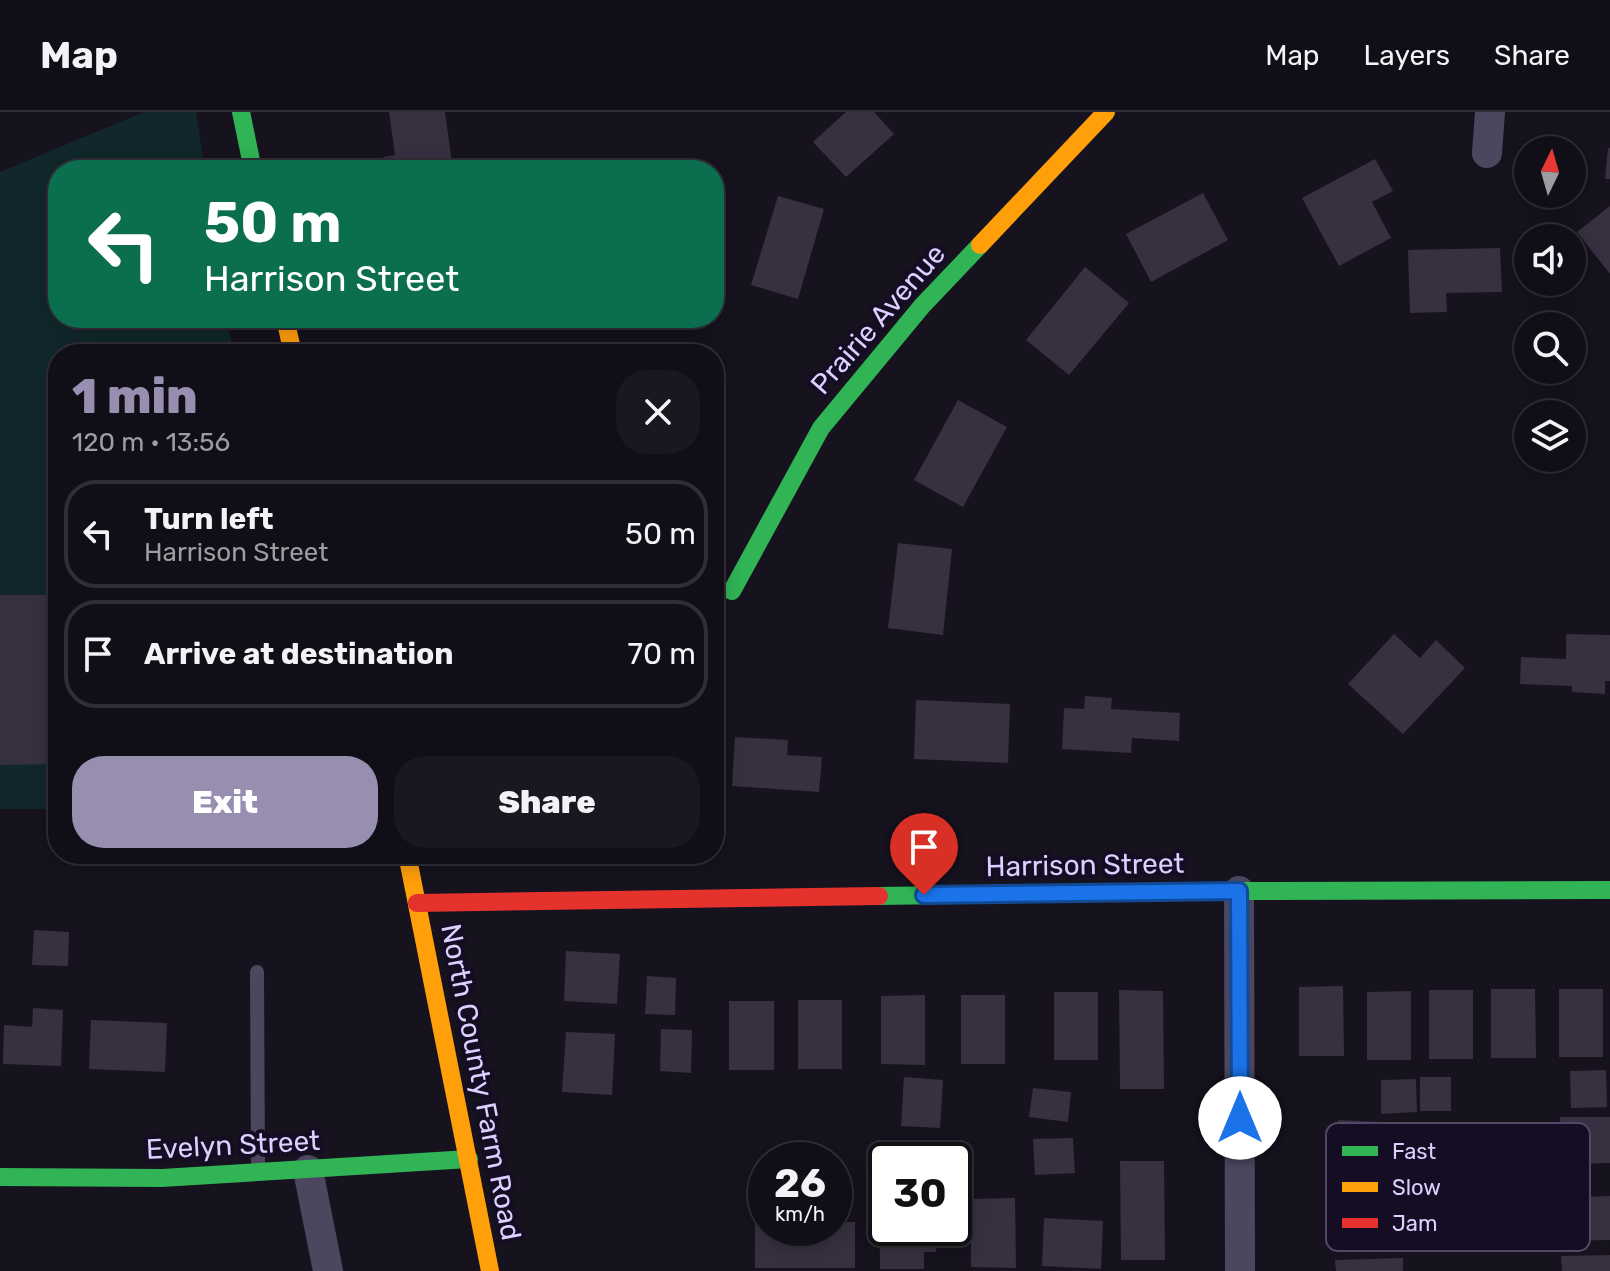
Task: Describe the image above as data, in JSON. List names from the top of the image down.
{
  "streets": {
    "street": [
      "Prairie Avenue",
      "Harrison Street",
      "North County Farm Road",
      "Evelyn Street"
    ]
  },
  "crossings": [
    ["Harrison Street", "North County Farm Road"],
    ["North County Farm Road", "Evelyn Street"]
  ],
  "legend": ["Fast", "Slow", "Jam"],
  "north": "top",
  "page": {
    "header": "Map",
    "nav": ["Map", "Layers", "Share"],
    "turn": ["50 m", "Harrison Street"],
    "heading": ["1 min", "120 m · 13:56"],
    "list": [
      {
        "name": "Turn left",
        "note": "Harrison Street",
        "value": "50 m"
      },
      {
        "name": "Arrive at destination",
        "value": "70 m"
      }
    ],
    "buttons": ["Exit", "Share"],
    "speed": "26 km/h",
    "limit": "30"
  }
}
